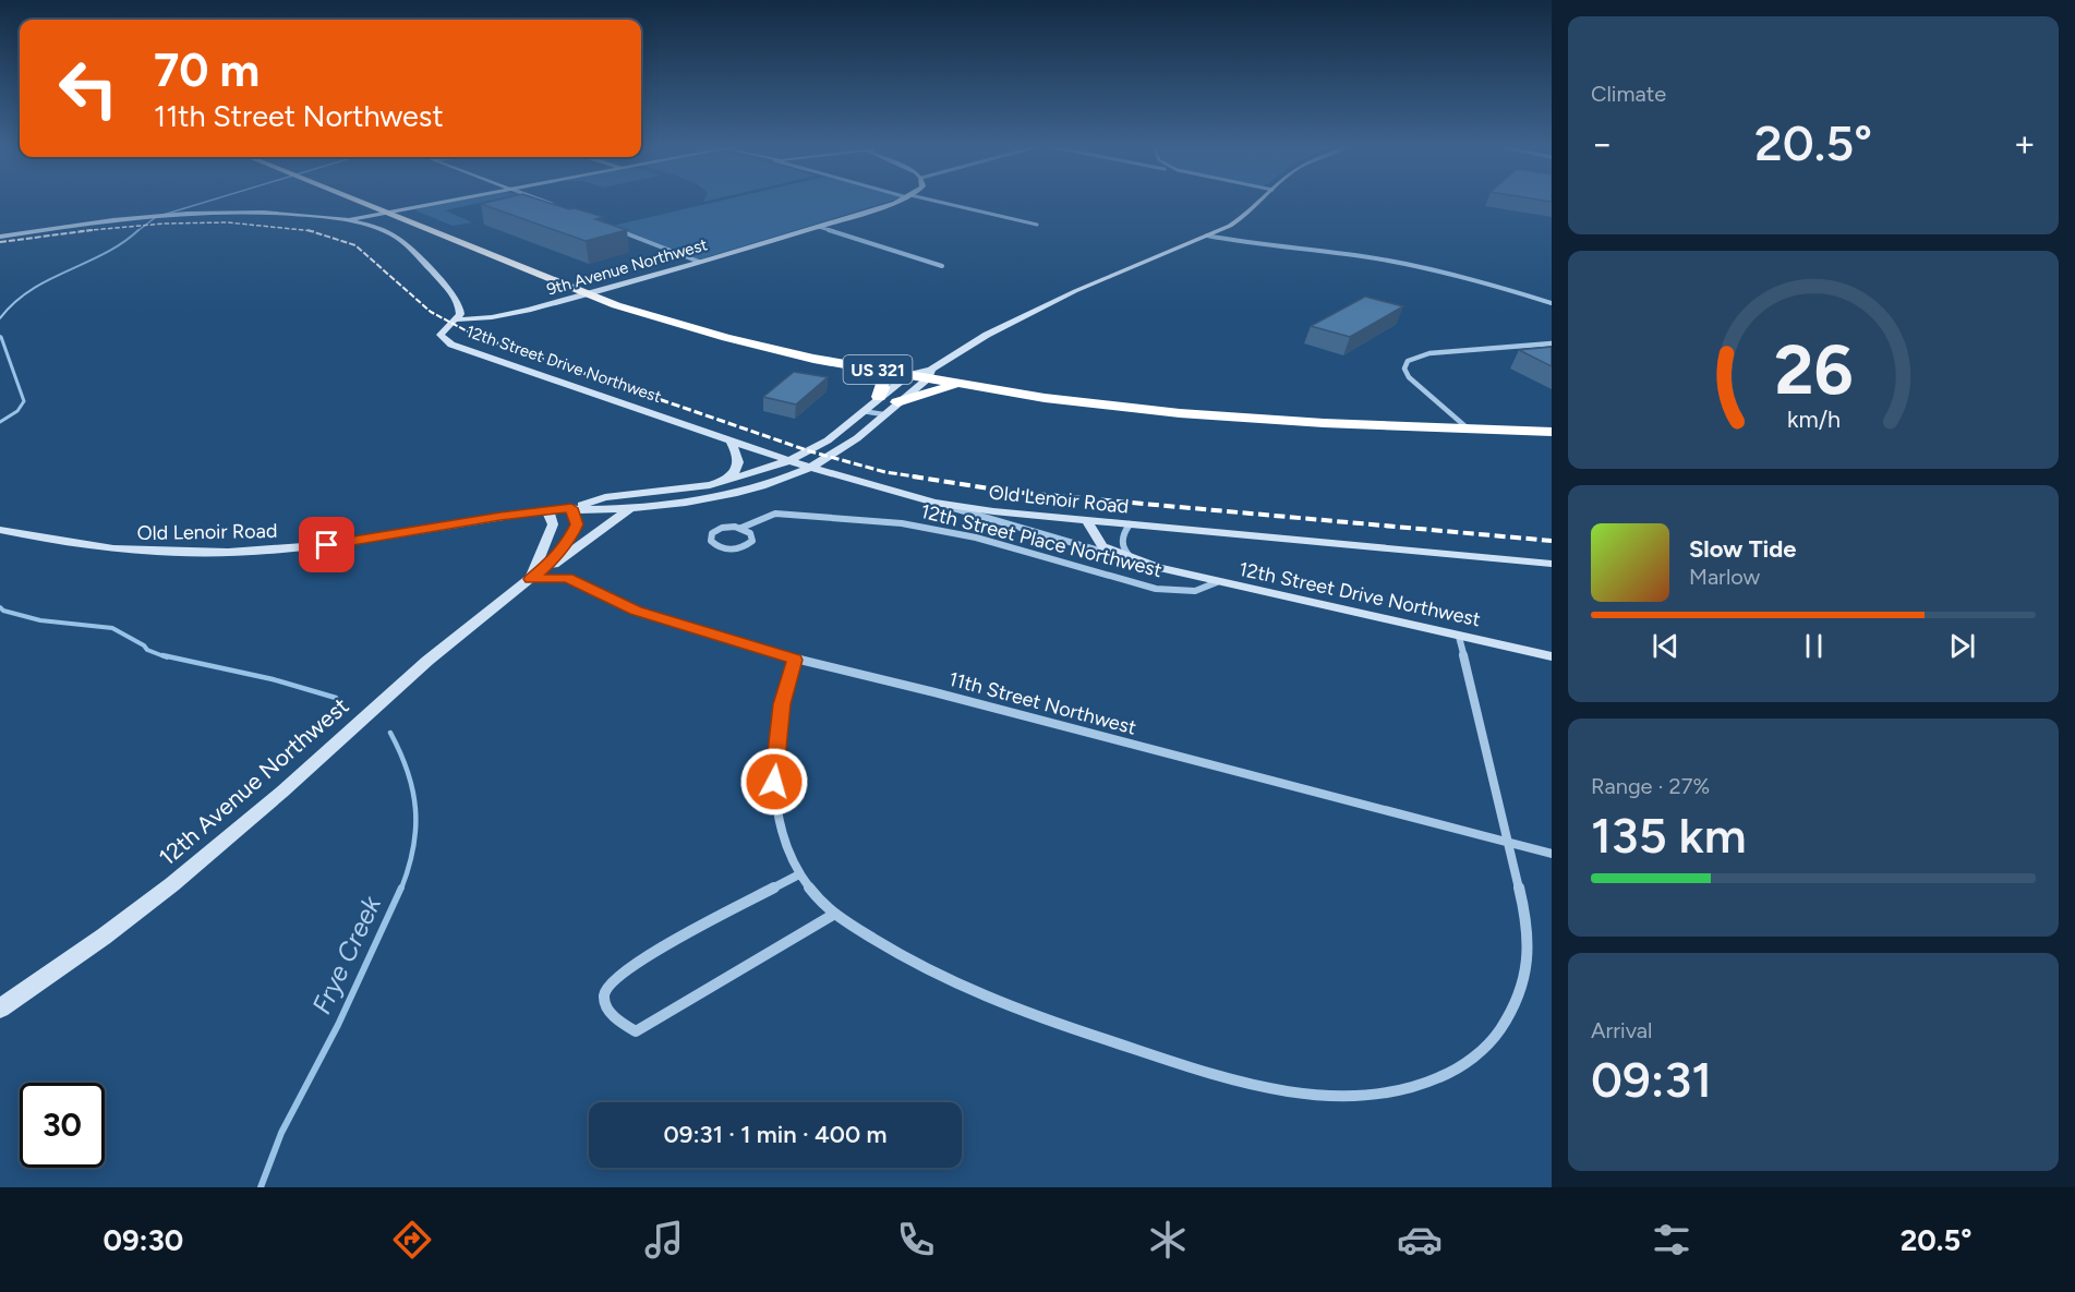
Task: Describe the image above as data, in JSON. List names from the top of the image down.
{
  "streets": {
    "highway": ["US 321"],
    "street": [
      "9th Avenue Northwest",
      "12th Street Drive Northwest",
      "Old Lenoir Road",
      "12th Street Place Northwest",
      "11th Street Northwest",
      "12th Avenue Northwest"
    ]
  },
  "crossings": [
    ["9th Avenue Northwest", "12th Street Drive Northwest"],
    ["9th Avenue Northwest", "US 321"],
    ["12th Street Drive Northwest", "Old Lenoir Road"],
    ["12th Street Drive Northwest", "12th Street Place Northwest"],
    ["US 321", "Old Lenoir Road"],
    ["Old Lenoir Road", "12th Avenue Northwest"],
    ["11th Street Northwest", "12th Avenue Northwest"]
  ],
  "water": ["Frye Creek"],
  "page": {
    "tile": [
      "Climate",
      ["Range · 27%", "135 km"],
      ["Arrival", "09:31"]
    ],
    "turn": ["70 m", "11th Street Northwest"],
    "heat": ["−", "20.5°", "+"],
    "song": ["Slow Tide", "Marlow"],
    "limit": "30",
    "trip": "09:31 · 1 min · 400 m",
    "tabs": ["09:30", "20.5°"],
    "gauge": ["26", "km/h"]
  }
}
